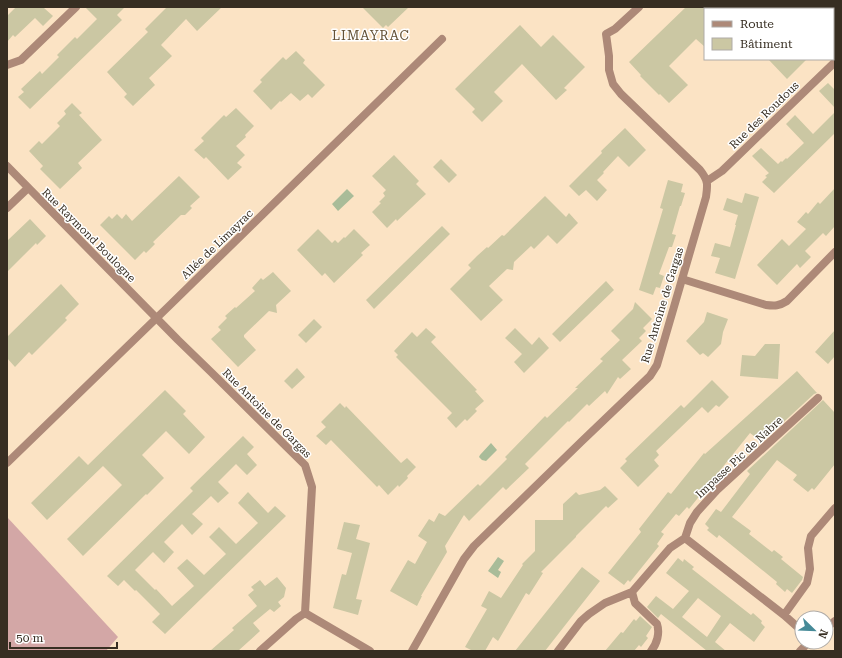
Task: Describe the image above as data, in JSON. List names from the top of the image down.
{
  "streets": {
    "street": [
      "Rue des Roudous",
      "Rue Raymond Boulogne",
      "Allée de Limayrac",
      "Rue Antoine de Gargas",
      "Impasse Pic de Nabre"
    ]
  },
  "crossings": [
    ["Rue des Roudous", "Rue Antoine de Gargas"],
    ["Rue Raymond Boulogne", "Allée de Limayrac"],
    ["Rue Raymond Boulogne", "Rue Antoine de Gargas"],
    ["Allée de Limayrac", "Rue Antoine de Gargas"]
  ],
  "districts": ["LIMAYRAC"],
  "legend": ["Route", "Bâtiment"],
  "scale_bar": "50 m",
  "north": "bottom right"
}
